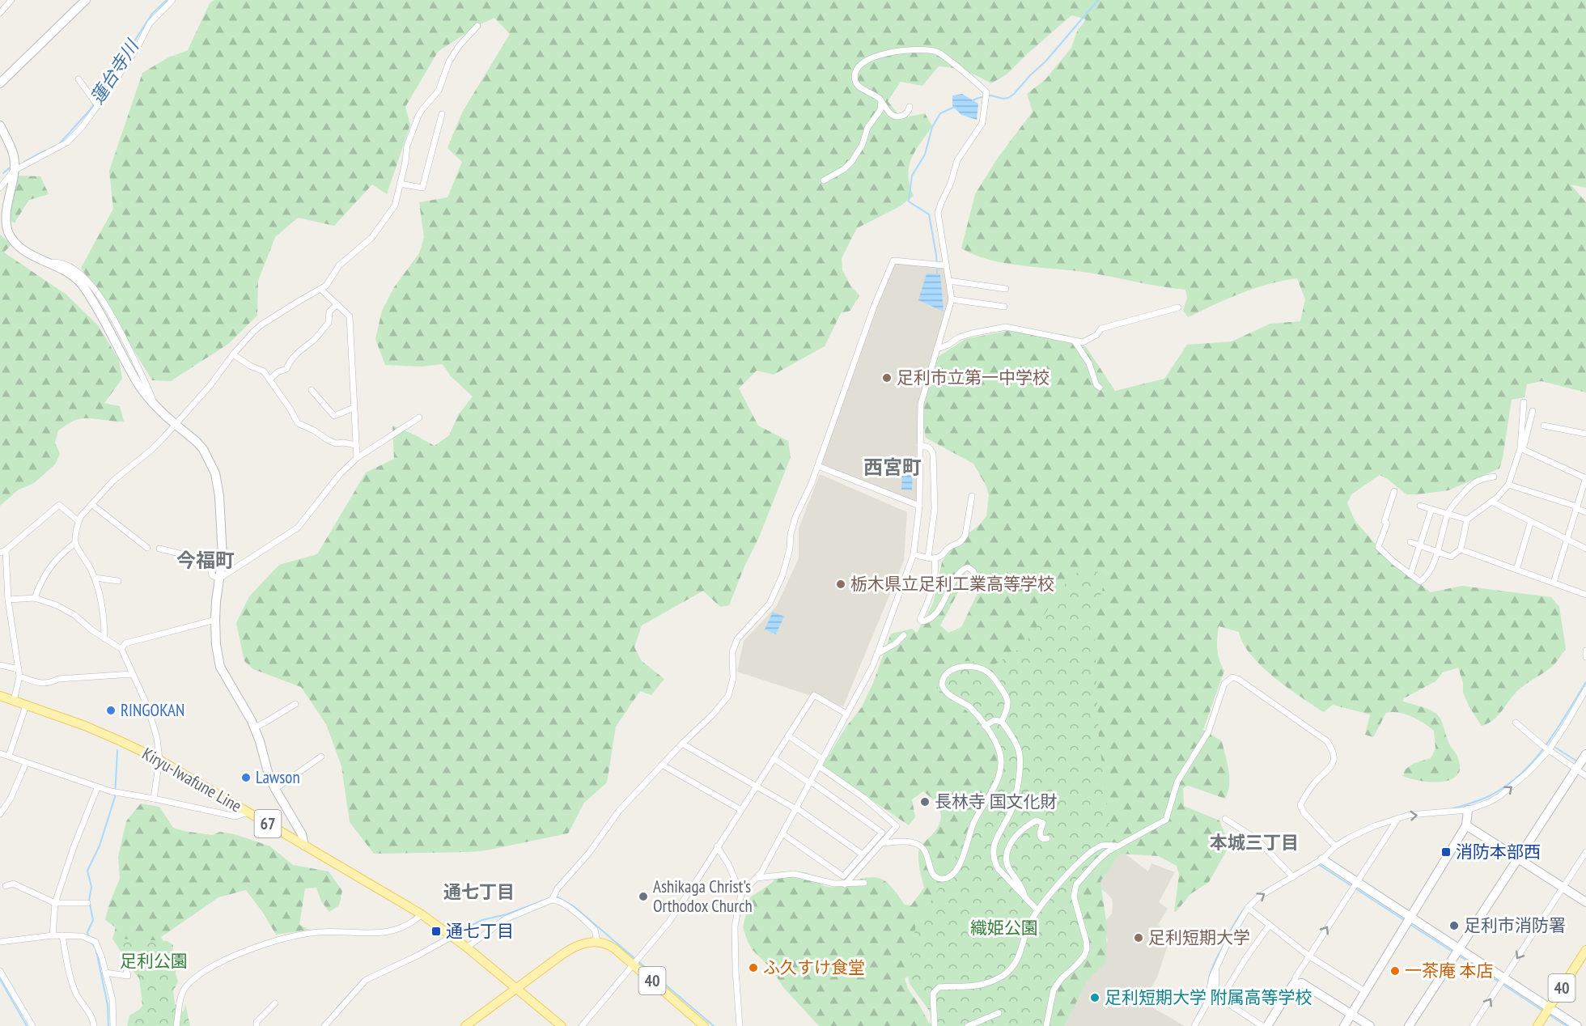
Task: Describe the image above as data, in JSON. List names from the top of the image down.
{
  "streets": {
    "main road": ["Kiryu-Iwafune Line", "67", "40"]
  },
  "crossings": [
    ["Kiryu-Iwafune Line", "67"]
  ],
  "districts": [
    "西宮町",
    "今福町",
    "本城三丁目",
    "通七丁目"
  ],
  "water": ["蓮台寺川"],
  "parks": ["織姫公園", "足利公園"],
  "places": {
    "other": [
      "足利市立第一中学校",
      "栃木県立足利工業高等学校",
      "RINGOKAN",
      "Lawson",
      "長林寺 国文化財",
      "Ashikaga Christ's Orthodox Church",
      "足利市消防署",
      "足利短期大学",
      "ふ久すけ食堂",
      "一茶庵 本店",
      "足利短期大学 附属高等学校"
    ],
    "transit": ["消防本部西", "通七丁目"]
  }
}
